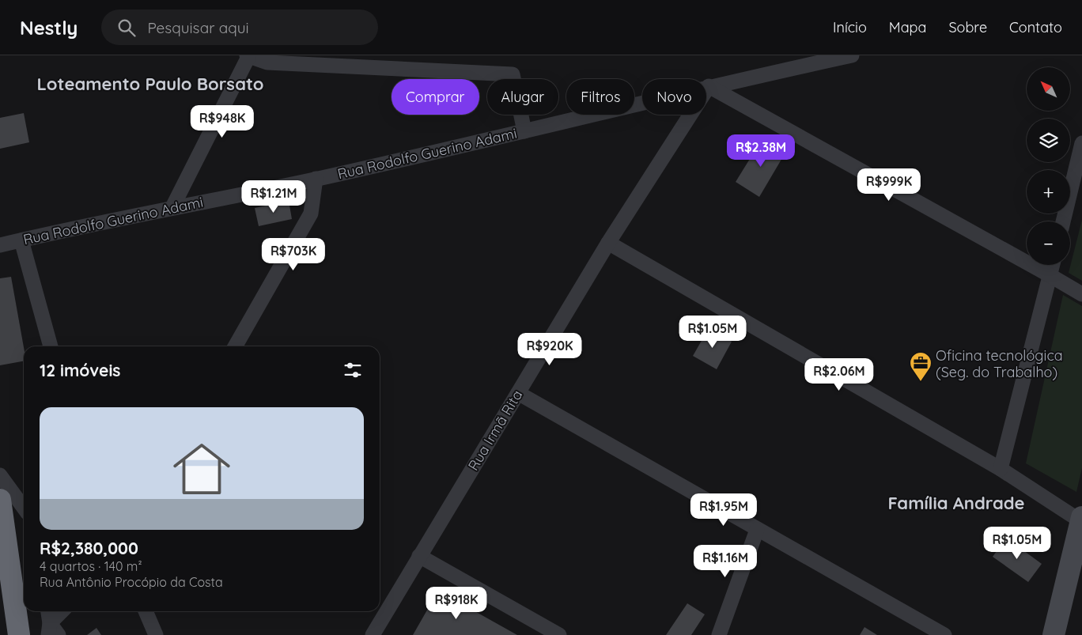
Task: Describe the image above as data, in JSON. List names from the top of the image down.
{
  "streets": {
    "street": ["Rua Rodolfo Guerino Adami", "Rua Irmã Rita"]
  },
  "crossings": [
    ["Rua Rodolfo Guerino Adami", "Rua Irmã Rita"]
  ],
  "districts": ["Loteamento Paulo Borsato", "Família Andrade"],
  "places": {
    "office": ["Oficina tecnológica (Seg. do Trabalho)"]
  },
  "north": "top left",
  "page": {
    "header": "Nestly",
    "search": "Pesquisar aqui",
    "nav": [
      "Início",
      "Mapa",
      "Sobre",
      "Contato"
    ],
    "map_buttons": ["+", "−"],
    "chip": [
      "Comprar",
      "Alugar",
      "Filtros",
      "Novo"
    ],
    "price": [
      "R$948K",
      "R$2.38M",
      "R$999K",
      "R$1.21M",
      "R$703K",
      "R$1.05M",
      "R$920K",
      "R$2.06M",
      "R$1.95M",
      "R$1.05M",
      "R$1.16M",
      "R$918K"
    ],
    "heading": "12 imóveis",
    "list": [
      {
        "name": "R$2,380,000",
        "note": "4 quartos · 140 m² · Rua Antônio Procópio da Costa"
      }
    ]
  }
}
